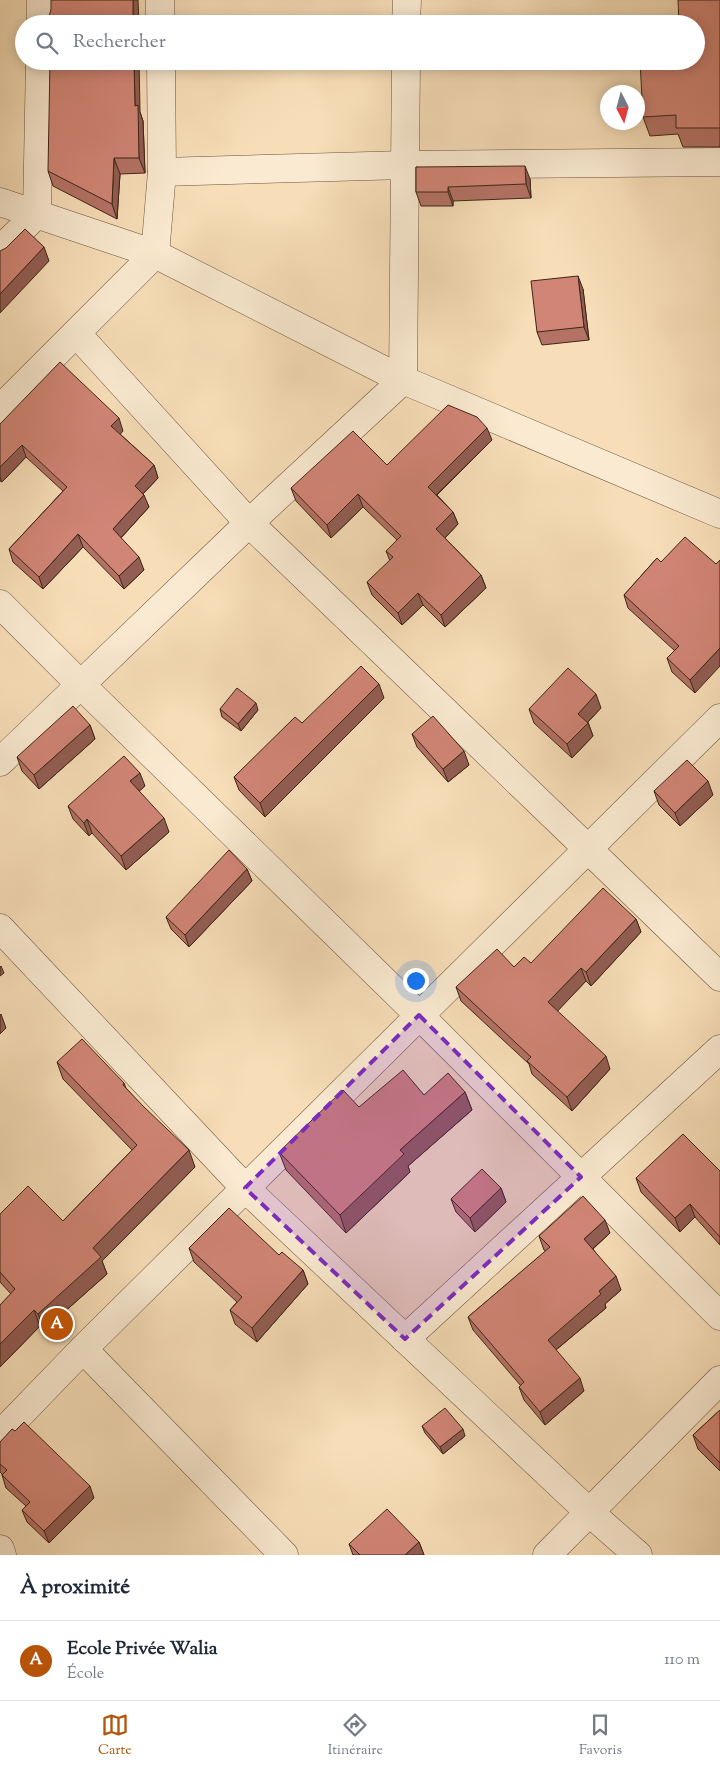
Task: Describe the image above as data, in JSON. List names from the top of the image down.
{
  "north": "bottom",
  "page": {
    "search": "Rechercher",
    "pins": "A",
    "heading": "À proximité",
    "list": [
      {
        "mark": "A",
        "name": "Ecole Privée Walia",
        "note": "École",
        "value": "110 m"
      }
    ],
    "nav": ["Carte", "Itinéraire", "Favoris"]
  }
}
